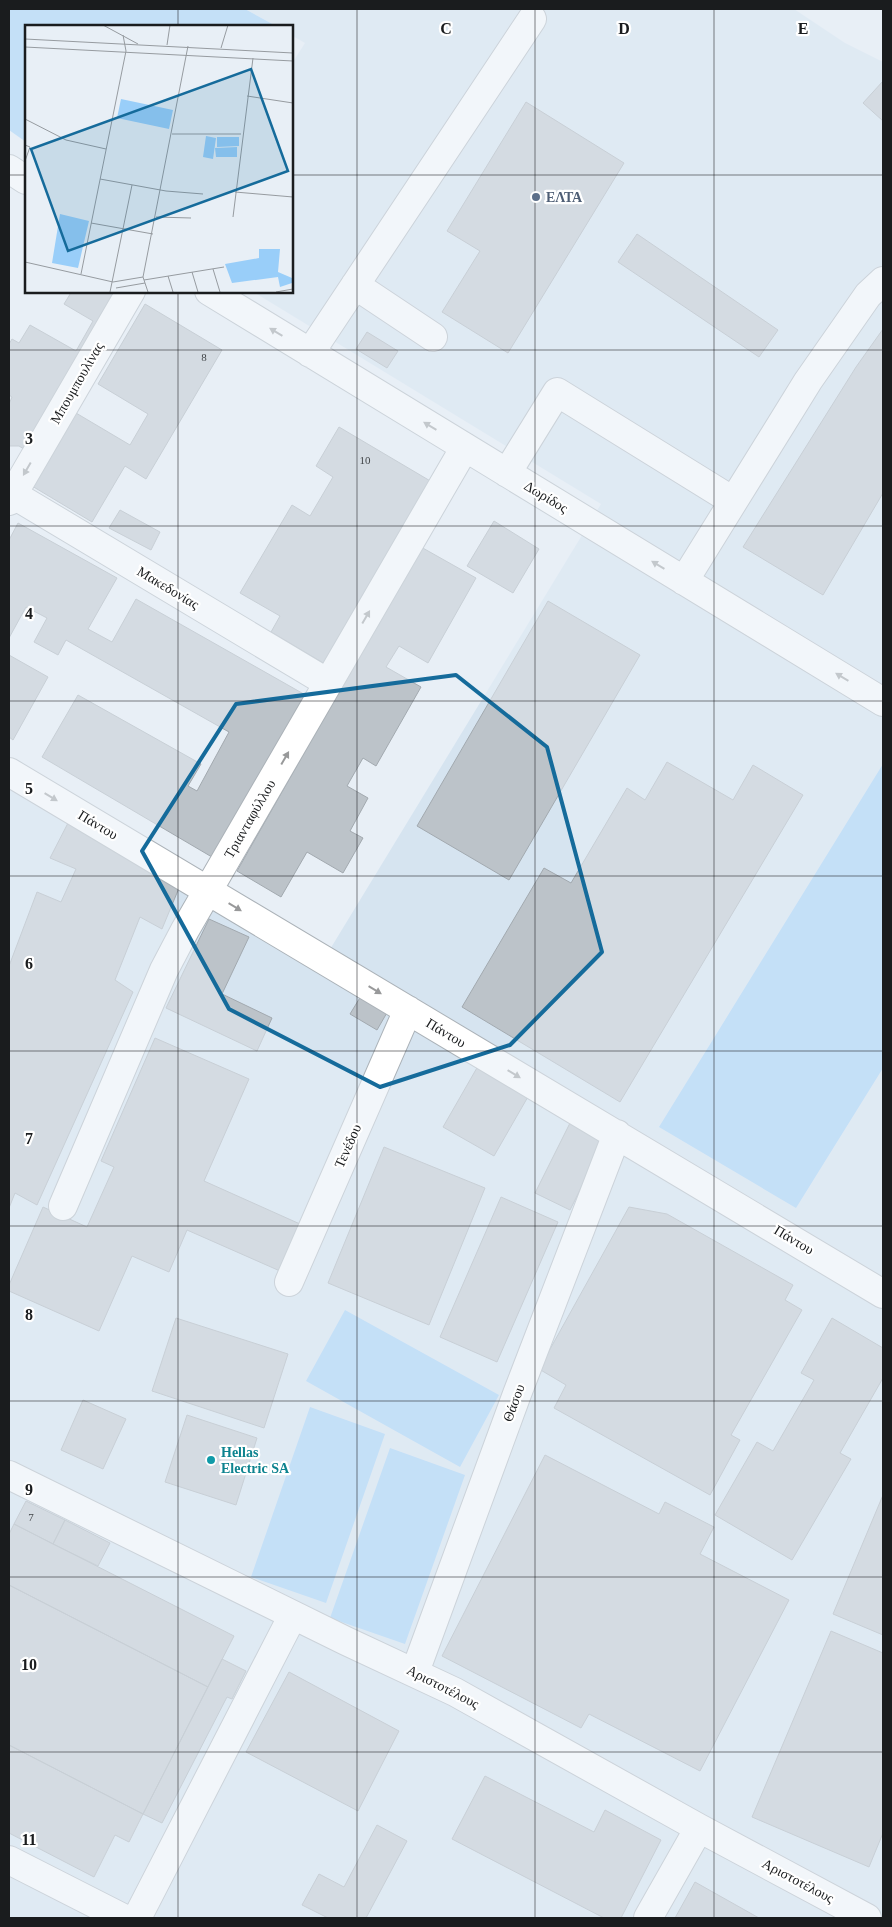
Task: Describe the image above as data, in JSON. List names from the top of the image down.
{
  "streets": {
    "street": [
      "Μπουμπουλίνας",
      "Δωρίδος",
      "Μακεδονίας",
      "Τριανταφύλλου",
      "Πάντου",
      "Τενέδου",
      "Θάσου",
      "Αριστοτέλους"
    ]
  },
  "crossings": [
    ["Μπουμπουλίνας", "Μακεδονίας"],
    ["Δωρίδος", "Τριανταφύλλου"],
    ["Μακεδονίας", "Τριανταφύλλου"],
    ["Τριανταφύλλου", "Πάντου"],
    ["Πάντου", "Τενέδου"],
    ["Πάντου", "Θάσου"],
    ["Θάσου", "Αριστοτέλους"]
  ],
  "one_way": [
    "Μπουμπουλίνας",
    "Δωρίδος",
    "Τριανταφύλλου",
    "Πάντου"
  ],
  "places": ["ΕΛΤΑ", "Hellas Electric SA"],
  "house_numbers": ["8", "10", "7"],
  "grid": {
    "columns": ["C", "D", "E"],
    "rows": [
      "3",
      "4",
      "5",
      "6",
      "7",
      "8",
      "9",
      "10",
      "11"
    ]
  }
}
